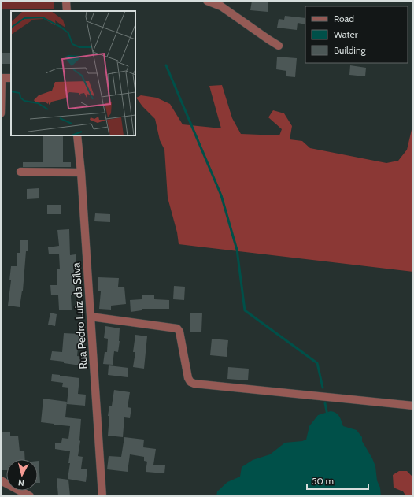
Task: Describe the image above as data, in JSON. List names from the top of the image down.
{
  "streets": {
    "street": ["Rua Pedro Luiz da Silva"]
  },
  "legend": ["Road", "Water", "Building"],
  "scale_bar": "50 m",
  "north": "bottom"
}
